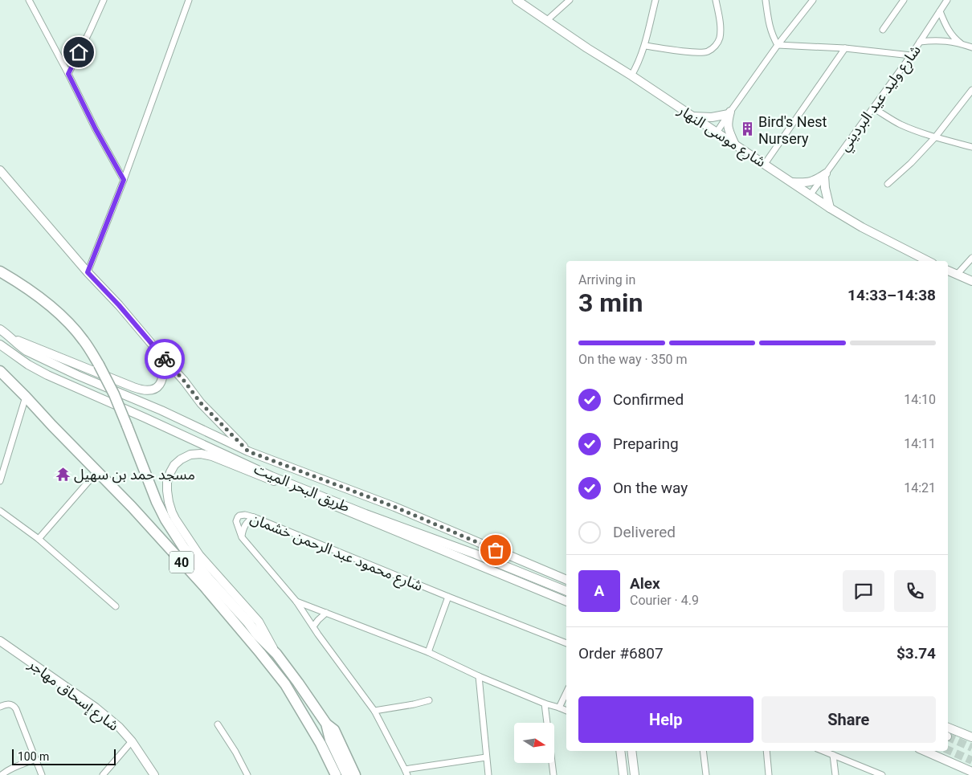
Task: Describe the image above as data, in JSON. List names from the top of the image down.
{
  "streets": {
    "highway": ["40"],
    "street": [
      "شارع وليد عيد البرديني",
      "شارع موسى النهار",
      "طريق البحر الميت",
      "شارع محمود عبد الرحمن خشمان",
      "شارع إسحاق مهاجر"
    ]
  },
  "crossings": [
    ["شارع وليد عيد البرديني", "شارع موسى النهار"]
  ],
  "places": {
    "building": ["Bird's Nest Nursery"],
    "temple": ["مسجد حمد بن سهيل"]
  },
  "scale_bar": "100 m",
  "north": "right",
  "page": {
    "heading": ["3 min", "Arriving in", "14:33–14:38"],
    "panel": [
      "Alex",
      "Courier · 4.9",
      "Order #6807",
      "$3.74"
    ],
    "bar": "On the way · 350 m",
    "list": [
      ["Confirmed", "14:10"],
      ["Preparing", "14:11"],
      ["On the way", "14:21"],
      "Delivered"
    ],
    "round": "A",
    "buttons": ["Help", "Share"],
    "scale": "100 m"
  }
}
